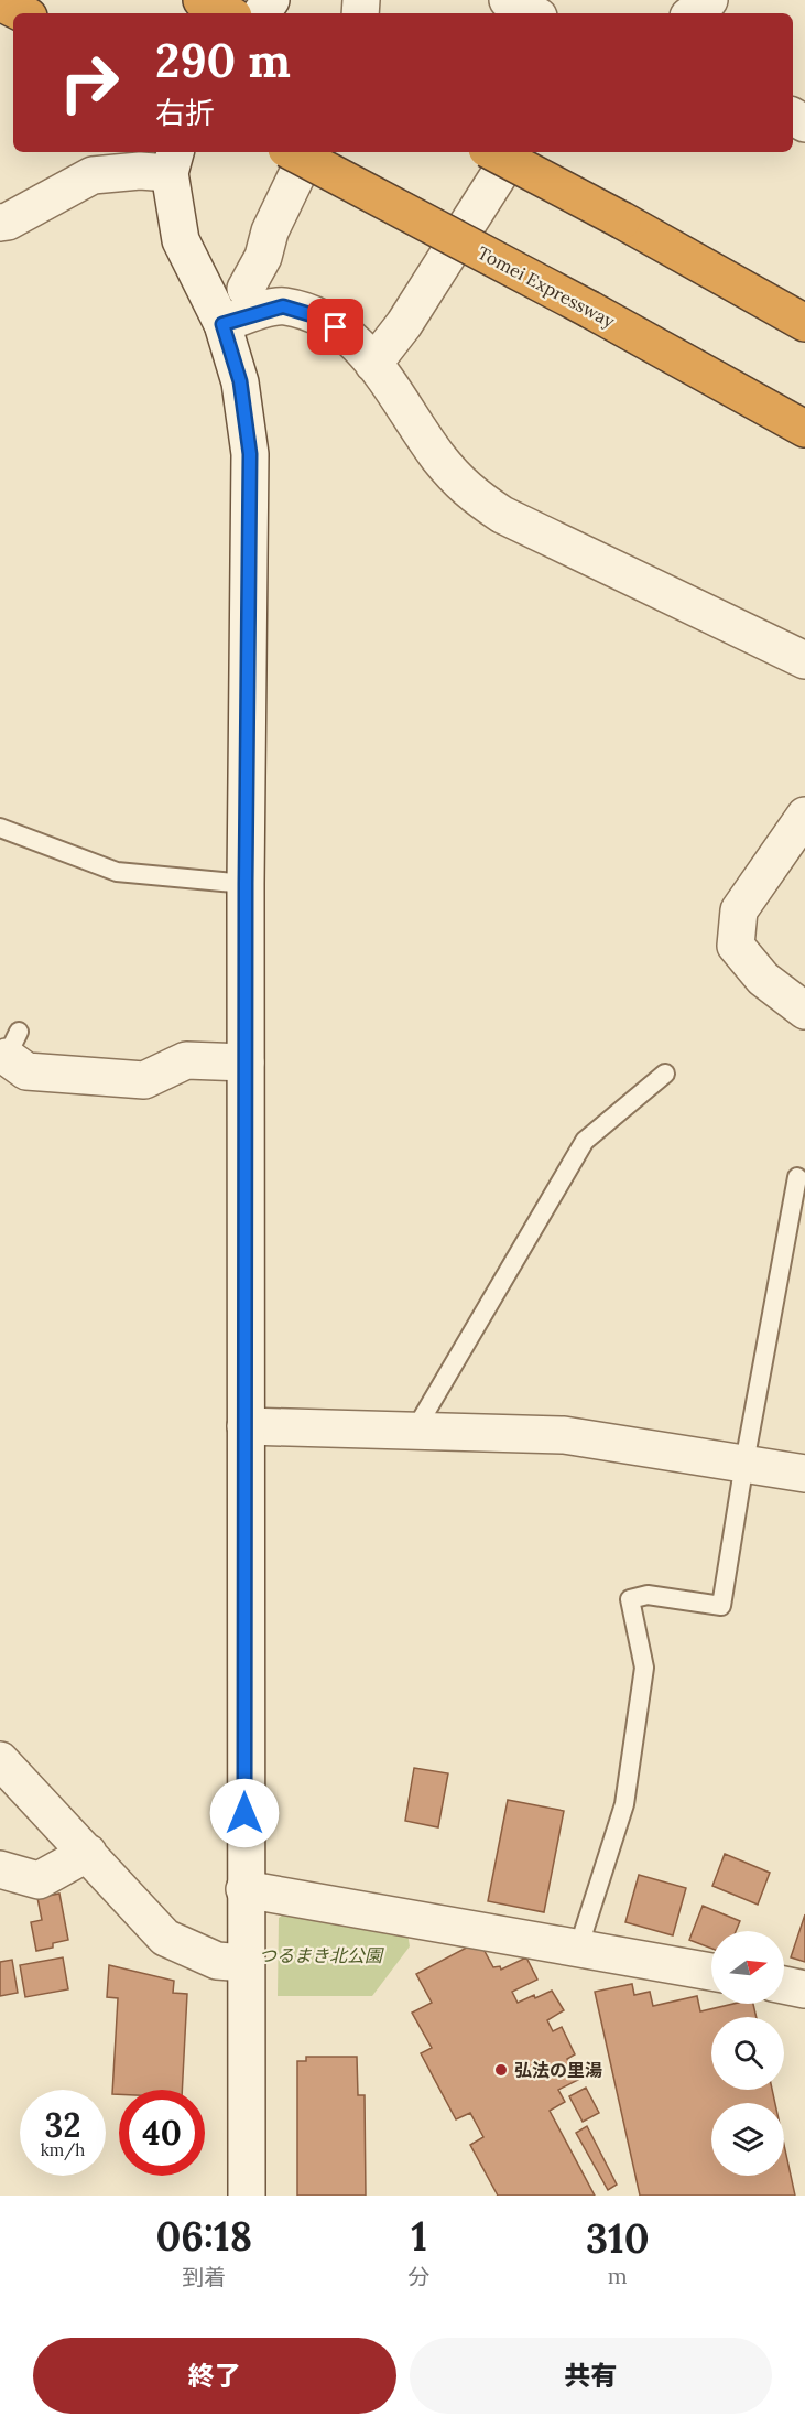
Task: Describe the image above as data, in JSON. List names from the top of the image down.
{
  "streets": {
    "highway": ["Tomei Expressway"]
  },
  "parks": ["つるまき北公園"],
  "places": ["弘法の里湯"],
  "north": "right",
  "page": {
    "turn": ["290 m", "右折"],
    "speed": "32 km/h",
    "limit": "40",
    "eta": [
      "06:18",
      "到着",
      "1",
      "分",
      "310",
      "m"
    ],
    "buttons": ["終了", "共有"]
  }
}
